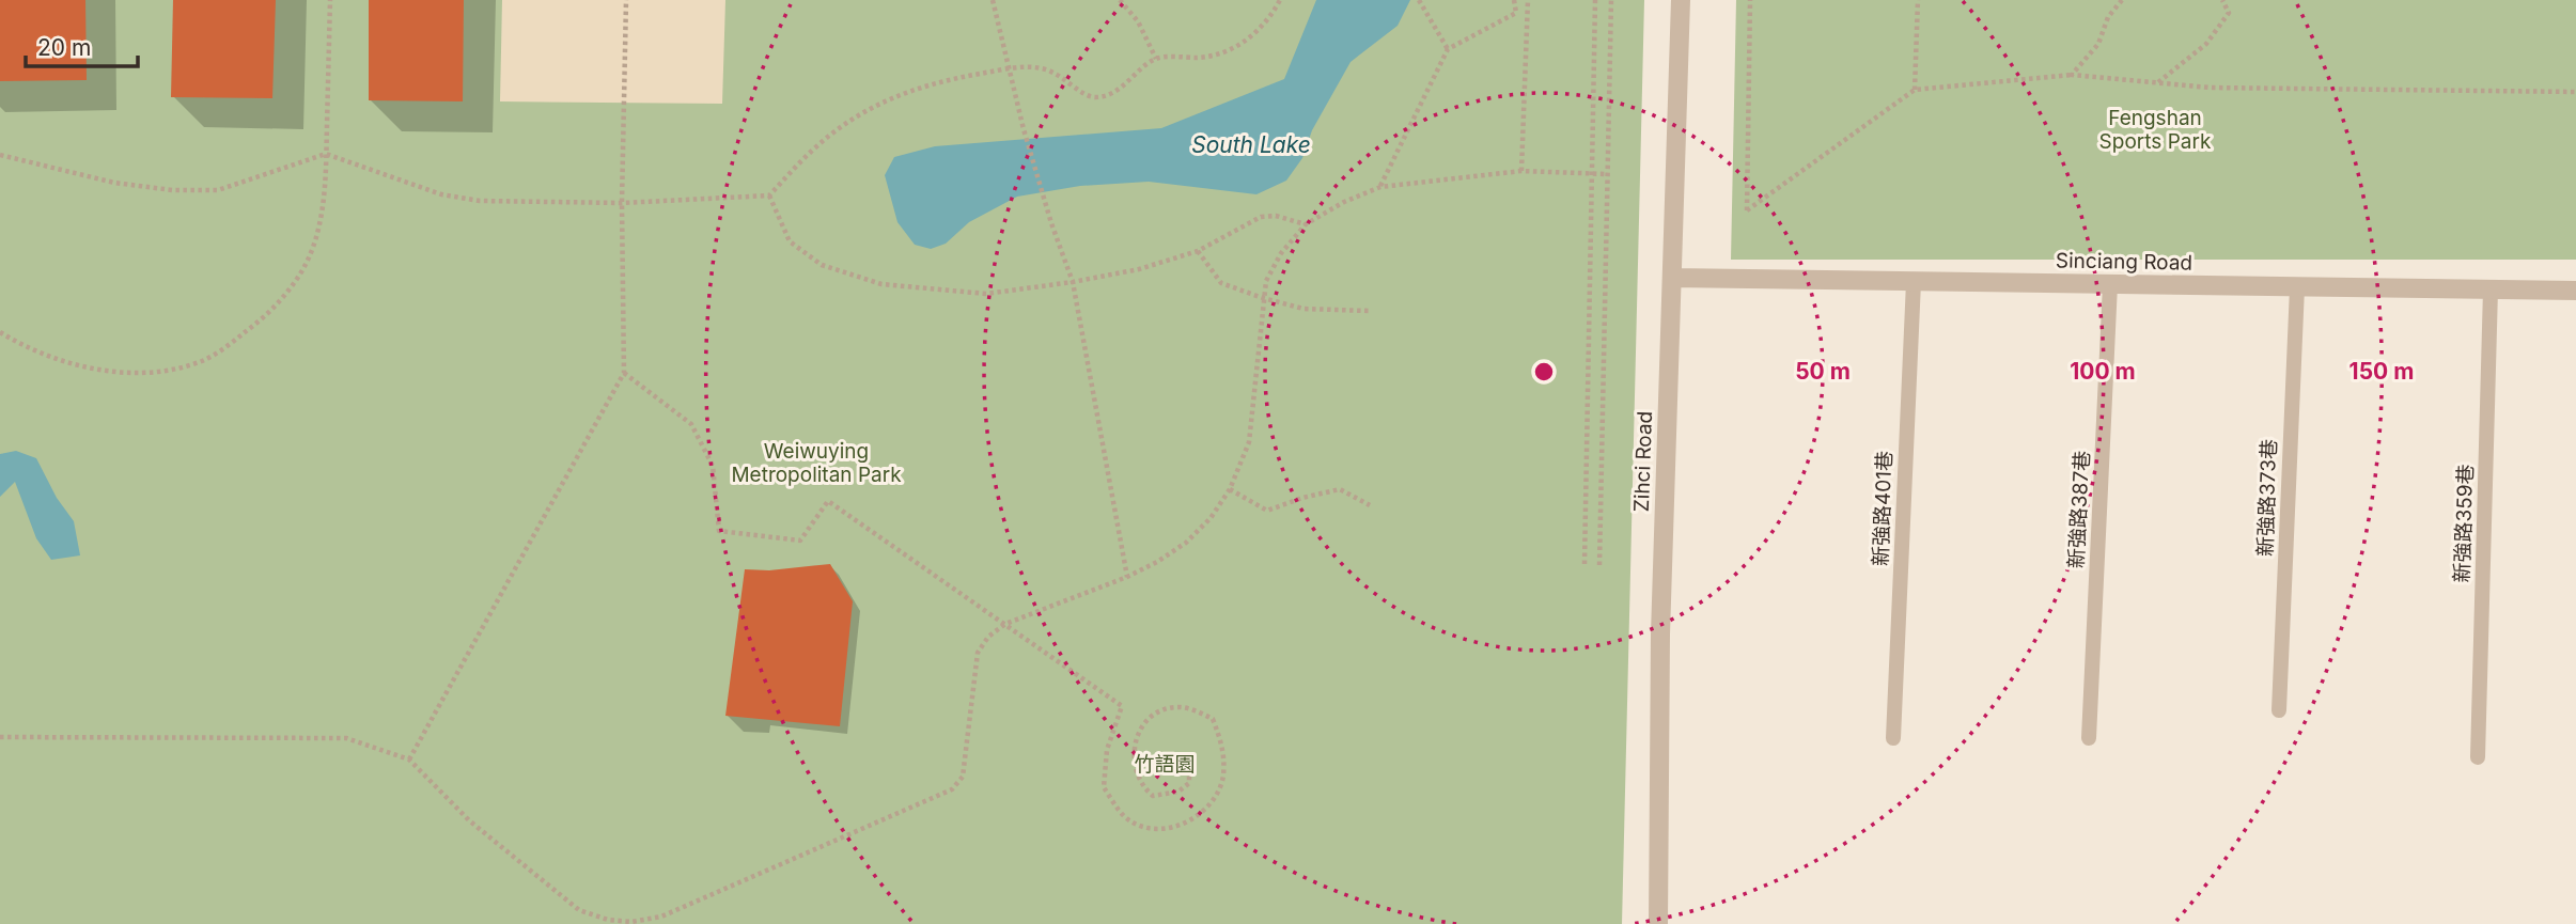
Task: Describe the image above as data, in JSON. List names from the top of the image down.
{
  "streets": {
    "street": ["Sinciang Road", "Zihci Road"],
    "lane": [
      "新強路373巷",
      "新強路401巷",
      "新強路387巷",
      "新強路359巷"
    ]
  },
  "crossings": [
    ["Sinciang Road", "Zihci Road"],
    ["Sinciang Road", "新強路373巷"],
    ["Sinciang Road", "新強路401巷"],
    ["Sinciang Road", "新強路387巷"],
    ["Sinciang Road", "新強路359巷"]
  ],
  "water": ["South Lake"],
  "parks": ["Fengshan Sports Park", "Weiwuying Metropolitan Park", "竹語園"],
  "scale_bar": "20 m",
  "rings": ["50 m", "100 m", "150 m"]
}
